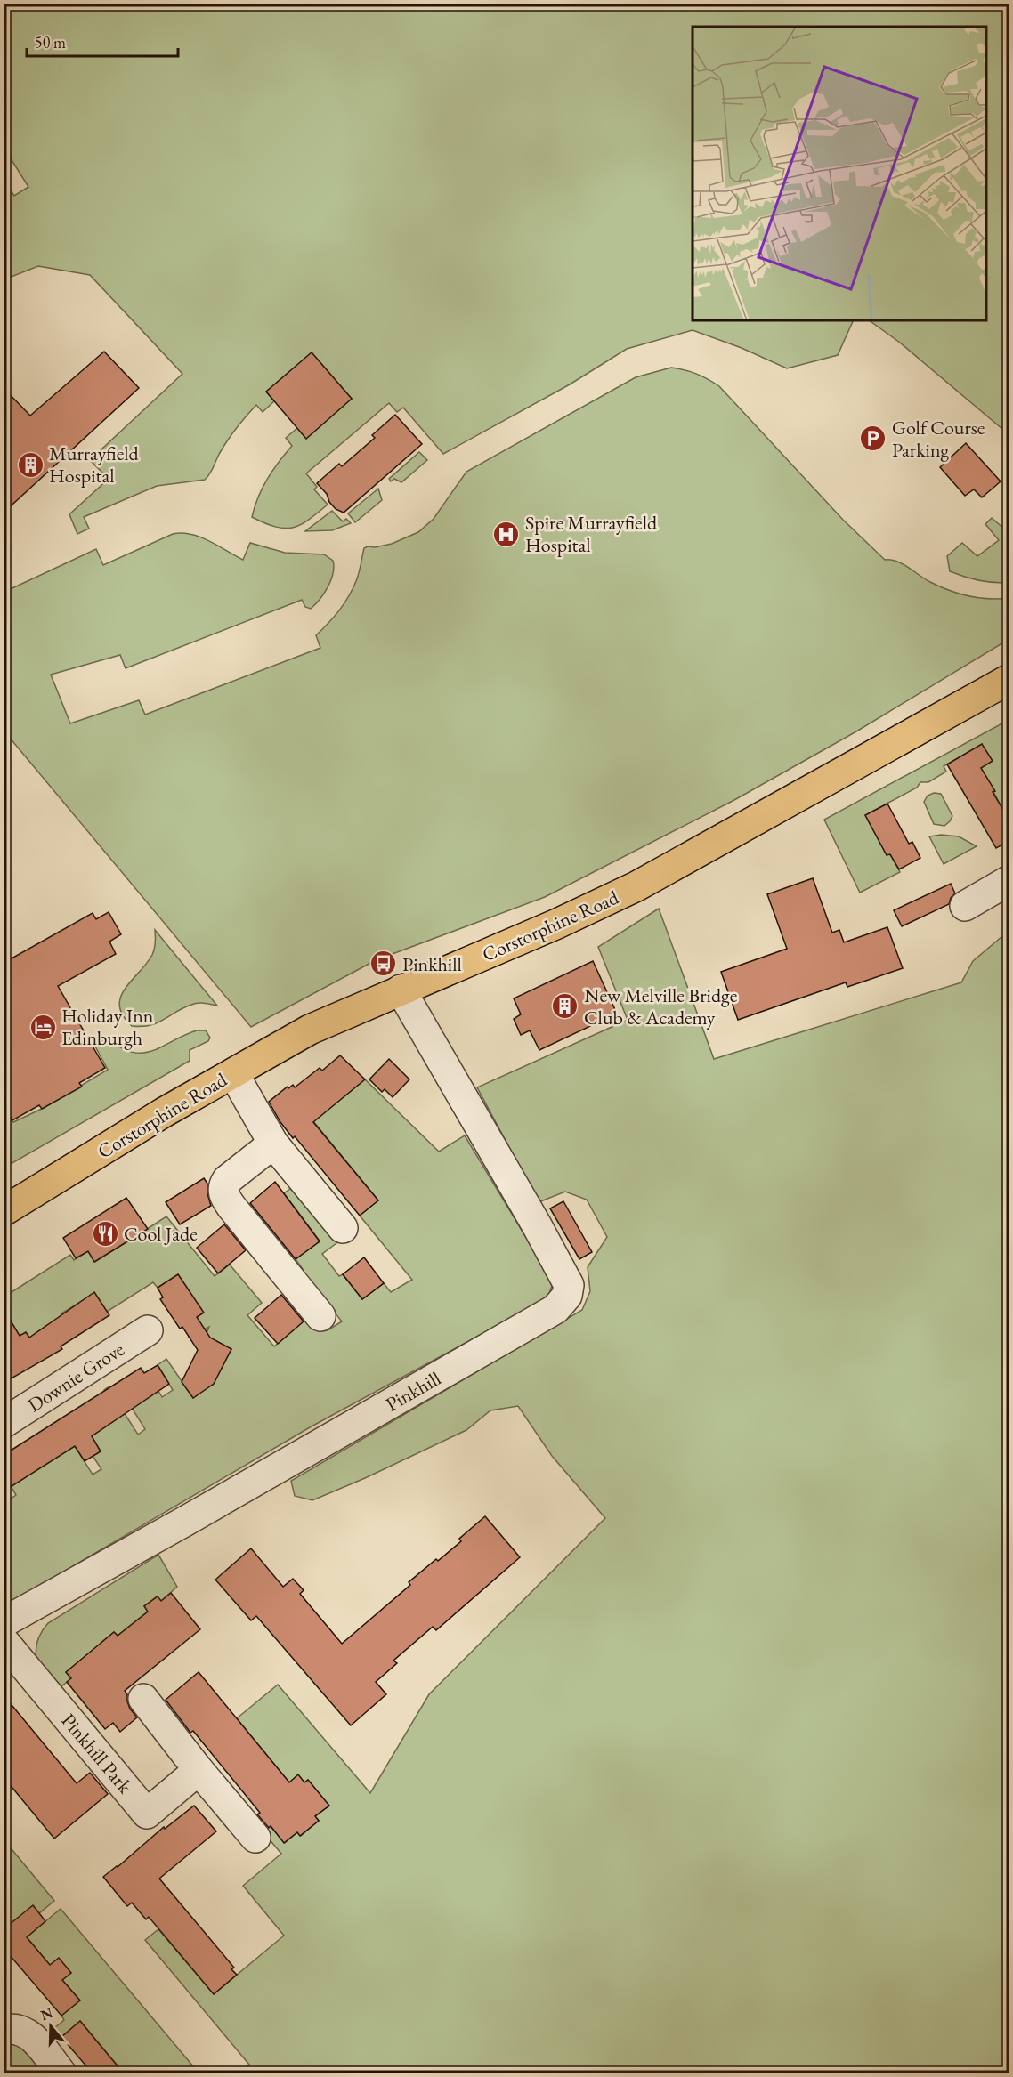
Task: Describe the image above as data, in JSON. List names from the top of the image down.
{
  "streets": {
    "main road": ["Corstorphine Road"],
    "street": ["Downie Grove", "Pinkhill", "Pinkhill Park"]
  },
  "crossings": [
    ["Corstorphine Road", "Pinkhill"]
  ],
  "places": {
    "parking": ["Golf Course Parking"],
    "building": ["Murrayfield Hospital", "New Melville Bridge Club & Academy"],
    "hospital": ["Spire Murrayfield Hospital"],
    "bus stop": ["Pinkhill"],
    "hotel": ["Holiday Inn Edinburgh"],
    "restaurant": ["Cool Jade"]
  },
  "scale_bar": "50 m",
  "north": "top"
}
